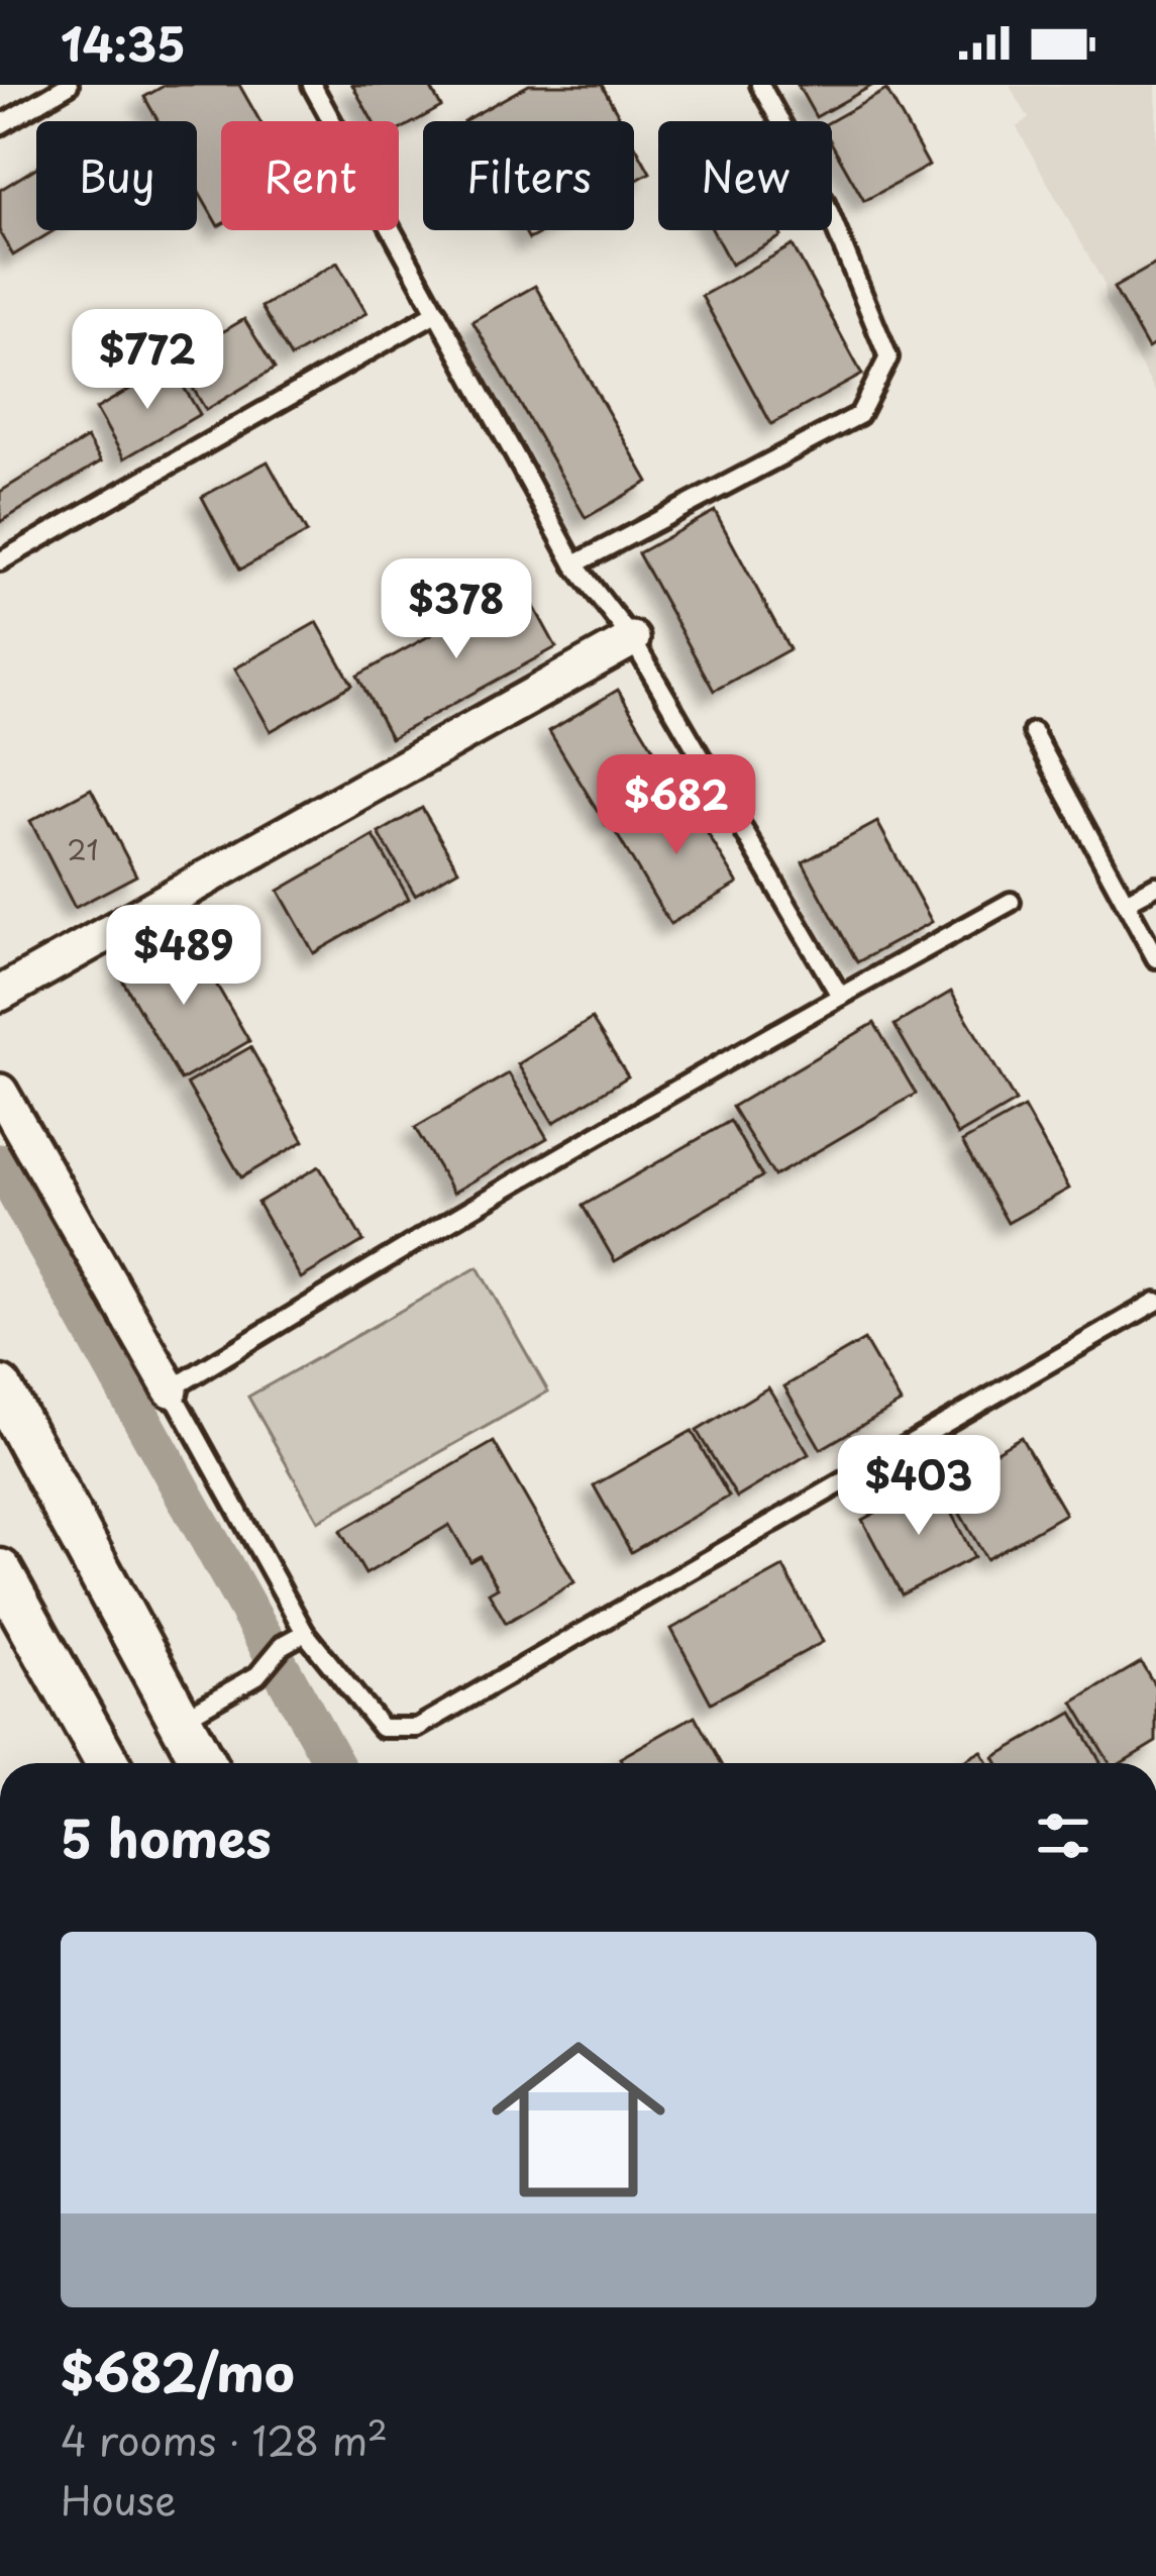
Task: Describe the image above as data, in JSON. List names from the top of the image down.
{
  "house_numbers": ["21"],
  "page": {
    "status": "14:35",
    "chip": [
      "Buy",
      "Rent",
      "Filters",
      "New"
    ],
    "price": [
      "$772",
      "$378",
      "$682",
      "$489",
      "$403"
    ],
    "heading": "5 homes",
    "list": [
      {
        "name": "$682/mo",
        "note": "4 rooms · 128 m² · House"
      }
    ]
  }
}
